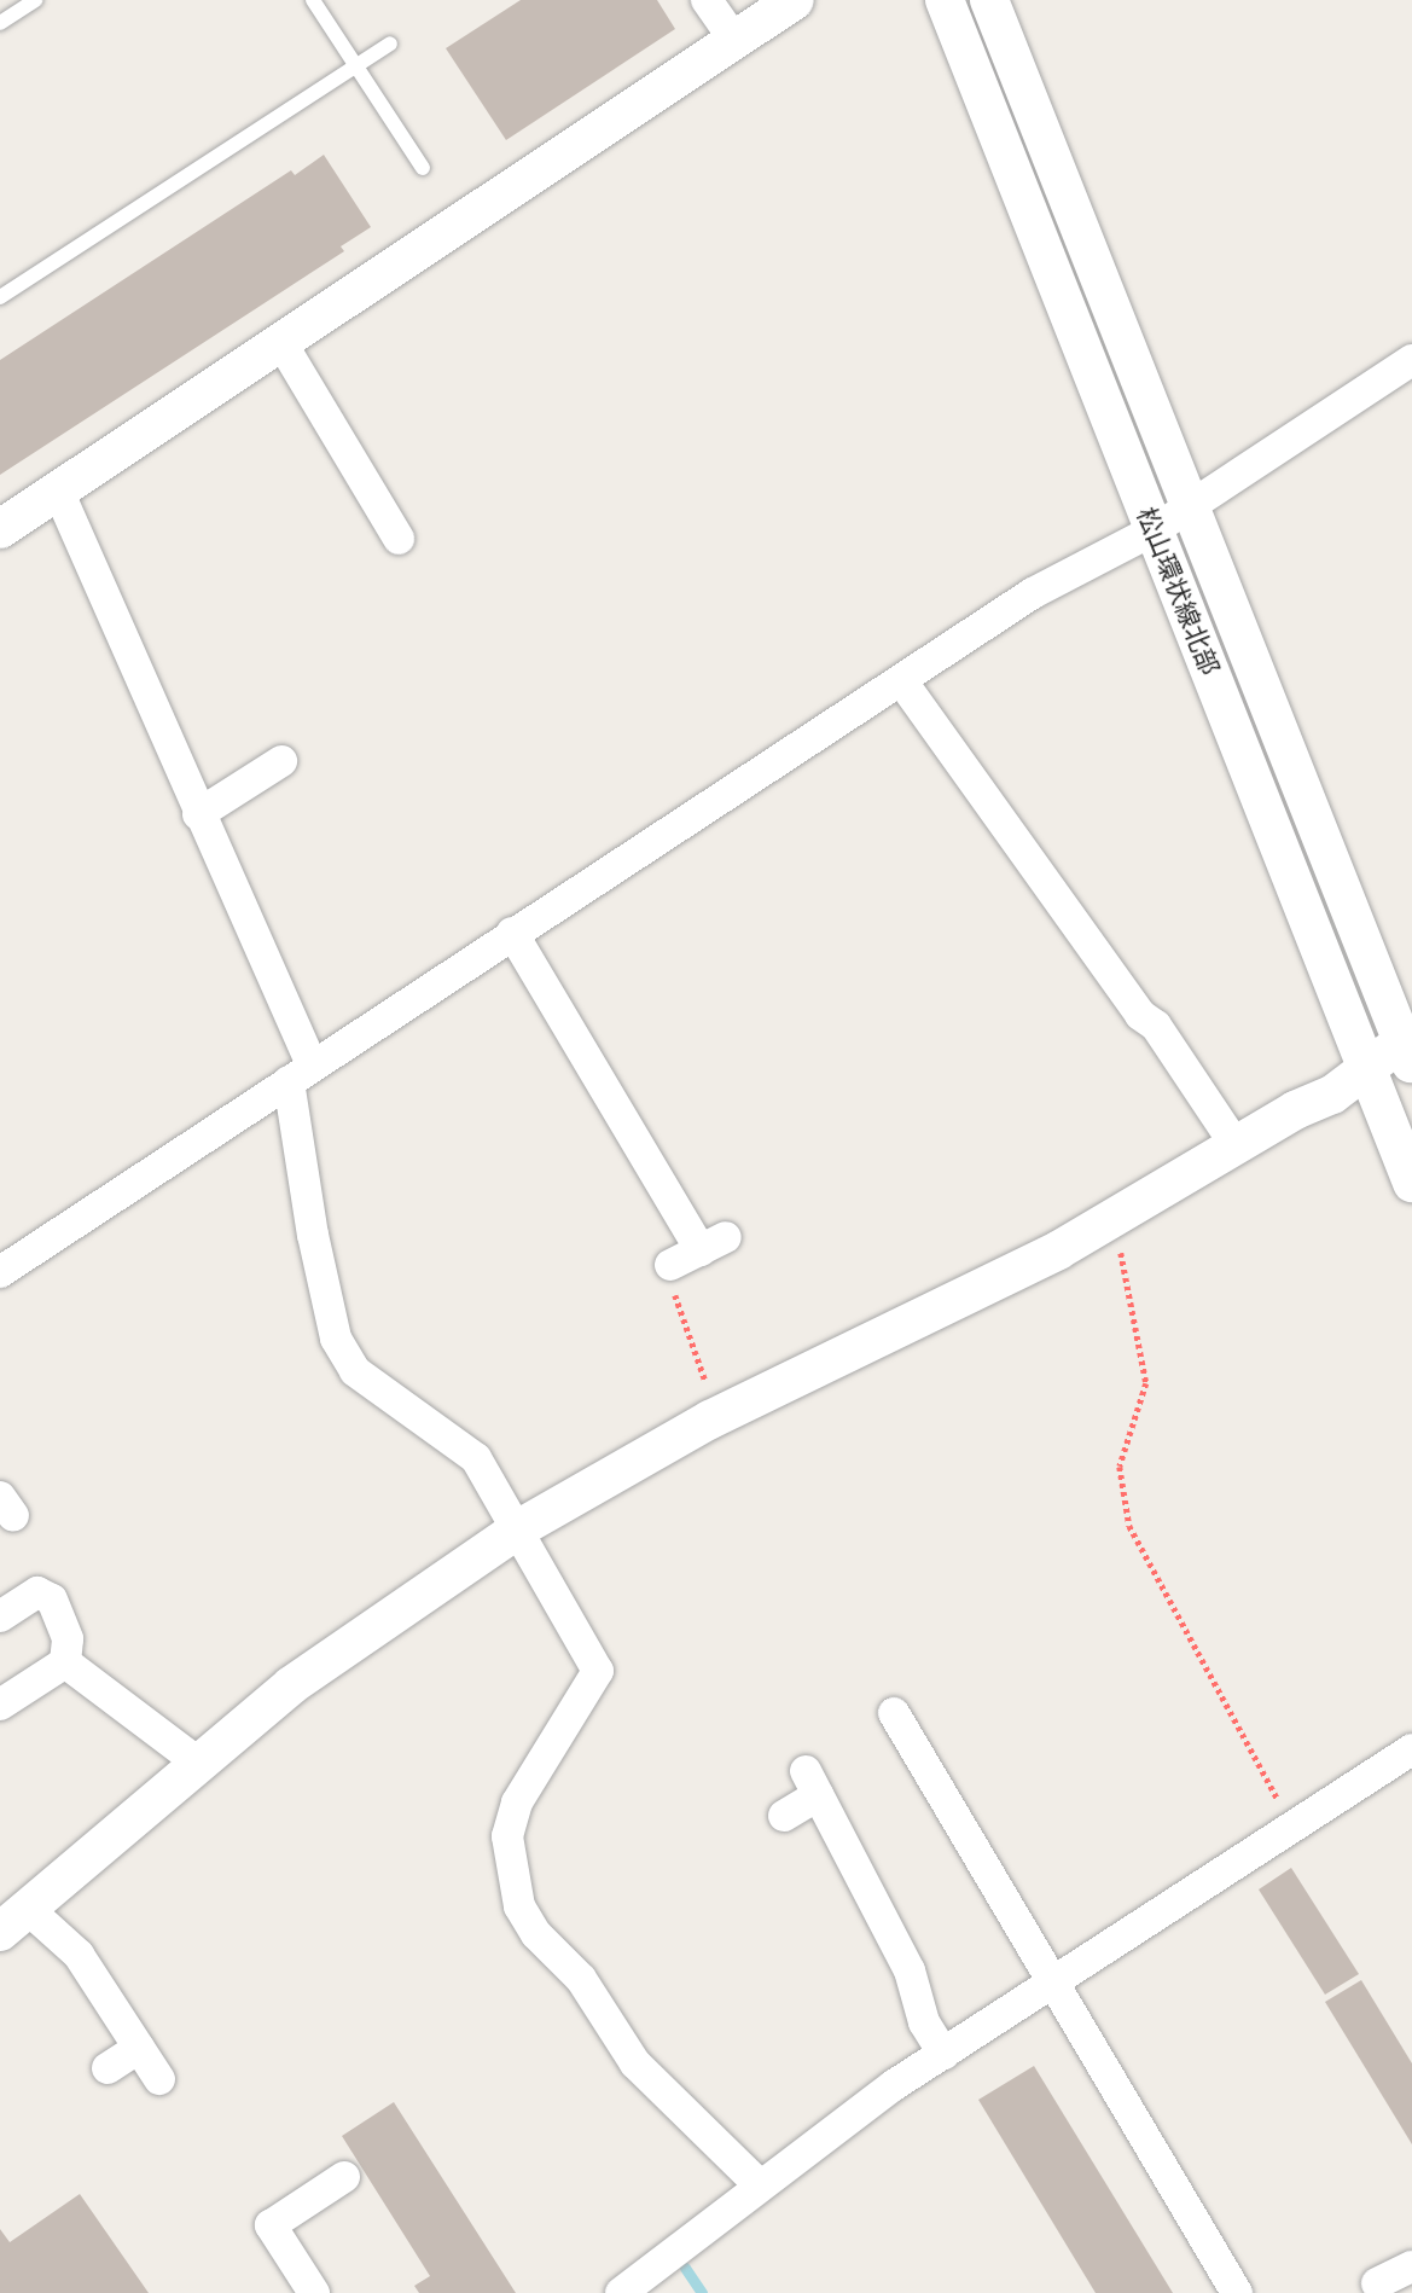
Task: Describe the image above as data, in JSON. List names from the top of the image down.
{
  "streets": {
    "street": ["松山環状線北部"]
  }
}
